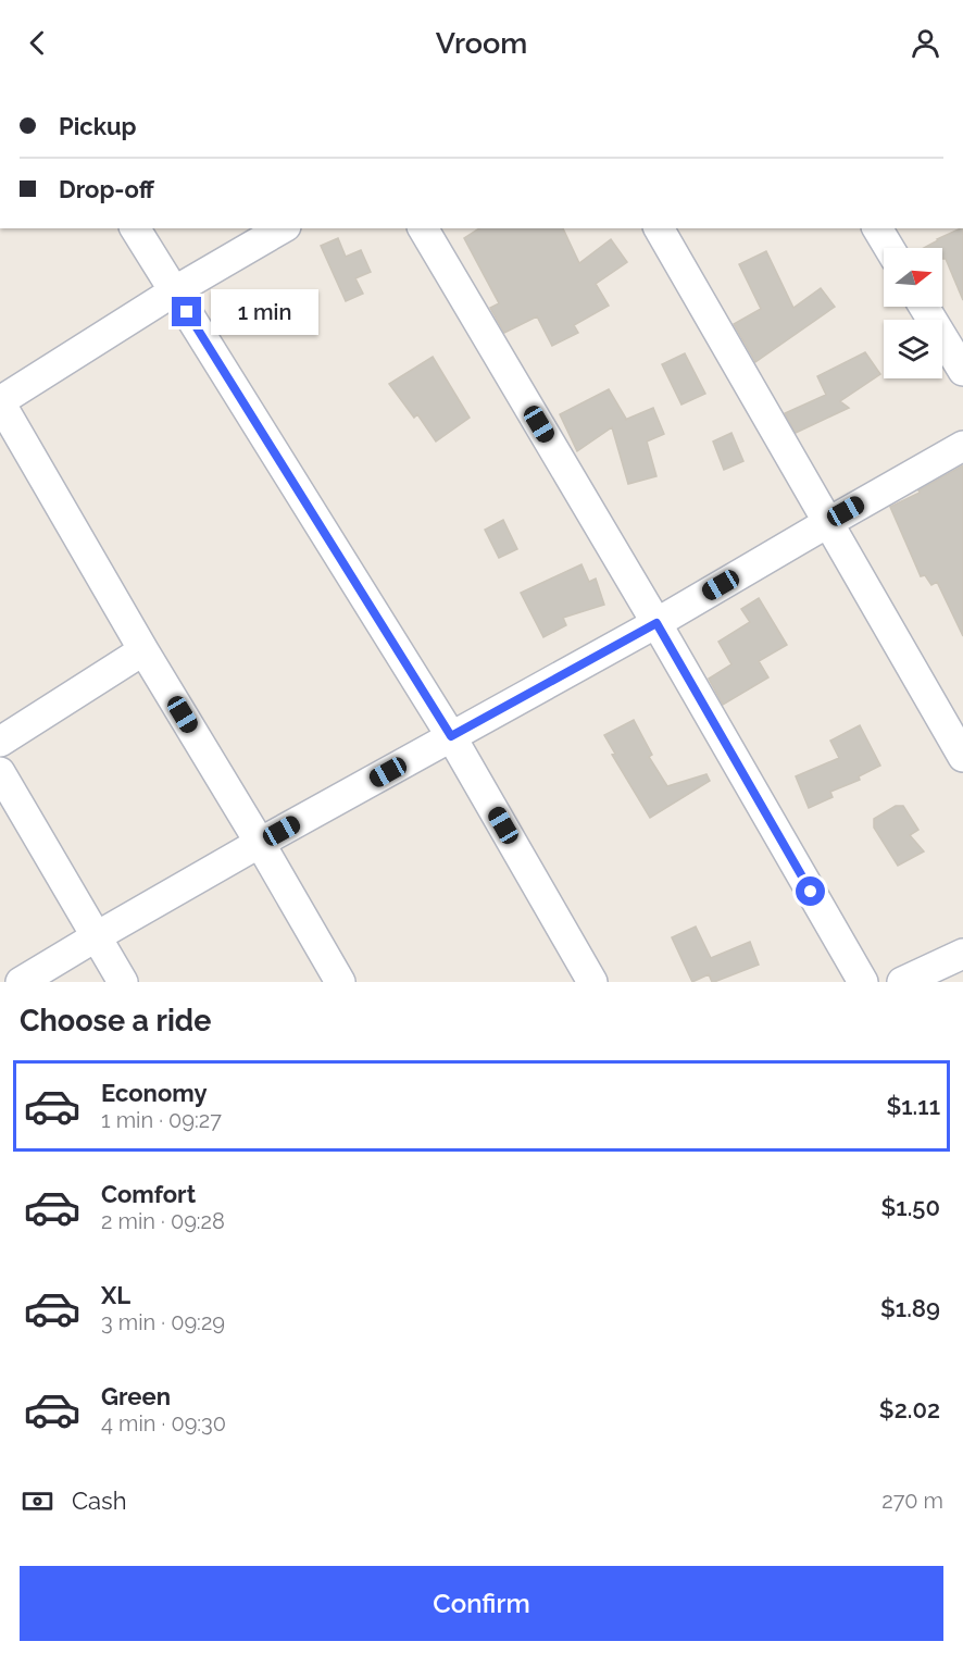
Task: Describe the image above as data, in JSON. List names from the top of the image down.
{
  "north": "right",
  "page": {
    "header": "Vroom",
    "banner": ["Pickup", "Drop-off"],
    "bubble": "1 min",
    "heading": "Choose a ride",
    "list": [
      {
        "name": "Economy",
        "note": "1 min · 09:27",
        "value": "$1.11"
      },
      {
        "name": "Comfort",
        "note": "2 min · 09:28",
        "value": "$1.50"
      },
      {
        "name": "XL",
        "note": "3 min · 09:29",
        "value": "$1.89"
      },
      {
        "name": "Green",
        "note": "4 min · 09:30",
        "value": "$2.02"
      }
    ],
    "pay": ["Cash", "270 m"],
    "buttons": "Confirm"
  }
}
